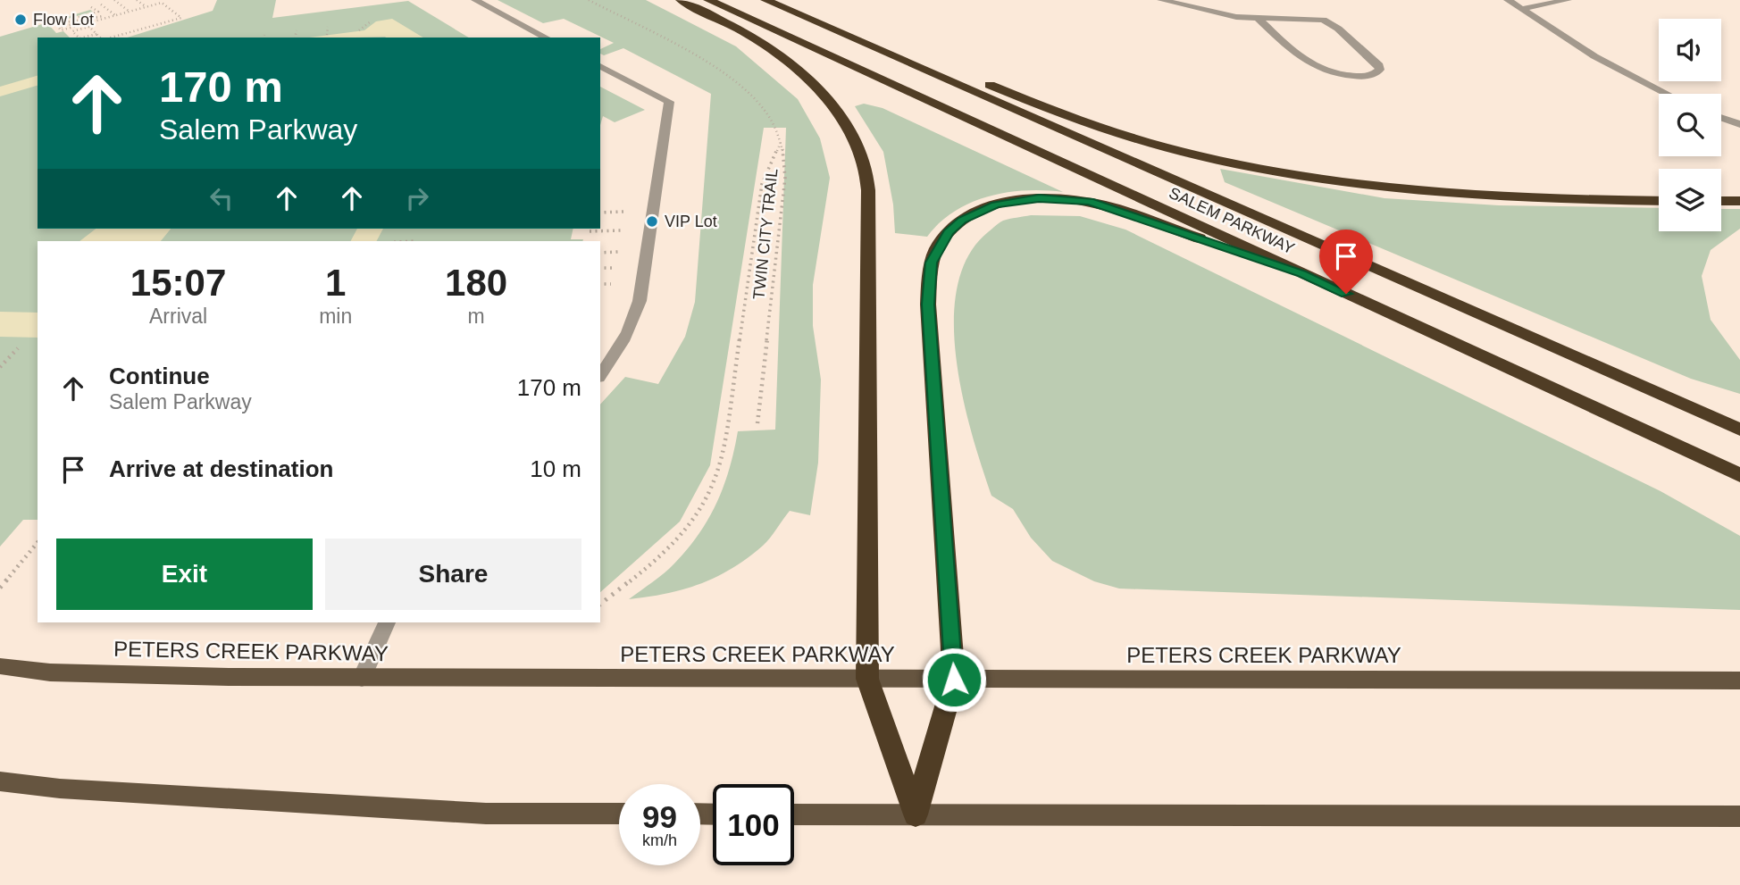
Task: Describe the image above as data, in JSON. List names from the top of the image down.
{
  "streets": {
    "highway": ["SALEM PARKWAY"],
    "main road": ["PETERS CREEK PARKWAY"],
    "path": ["TWIN CITY TRAIL"]
  },
  "places": ["Flow Lot", "VIP Lot"],
  "page": {
    "turn": ["170 m", "Salem Parkway"],
    "eta": [
      "15:07",
      "Arrival",
      "1",
      "min",
      "180",
      "m"
    ],
    "list": [
      {
        "name": "Continue",
        "note": "Salem Parkway",
        "value": "170 m"
      },
      {
        "name": "Arrive at destination",
        "value": "10 m"
      }
    ],
    "buttons": ["Exit", "Share"],
    "speed": "99 km/h",
    "limit": "100"
  }
}
